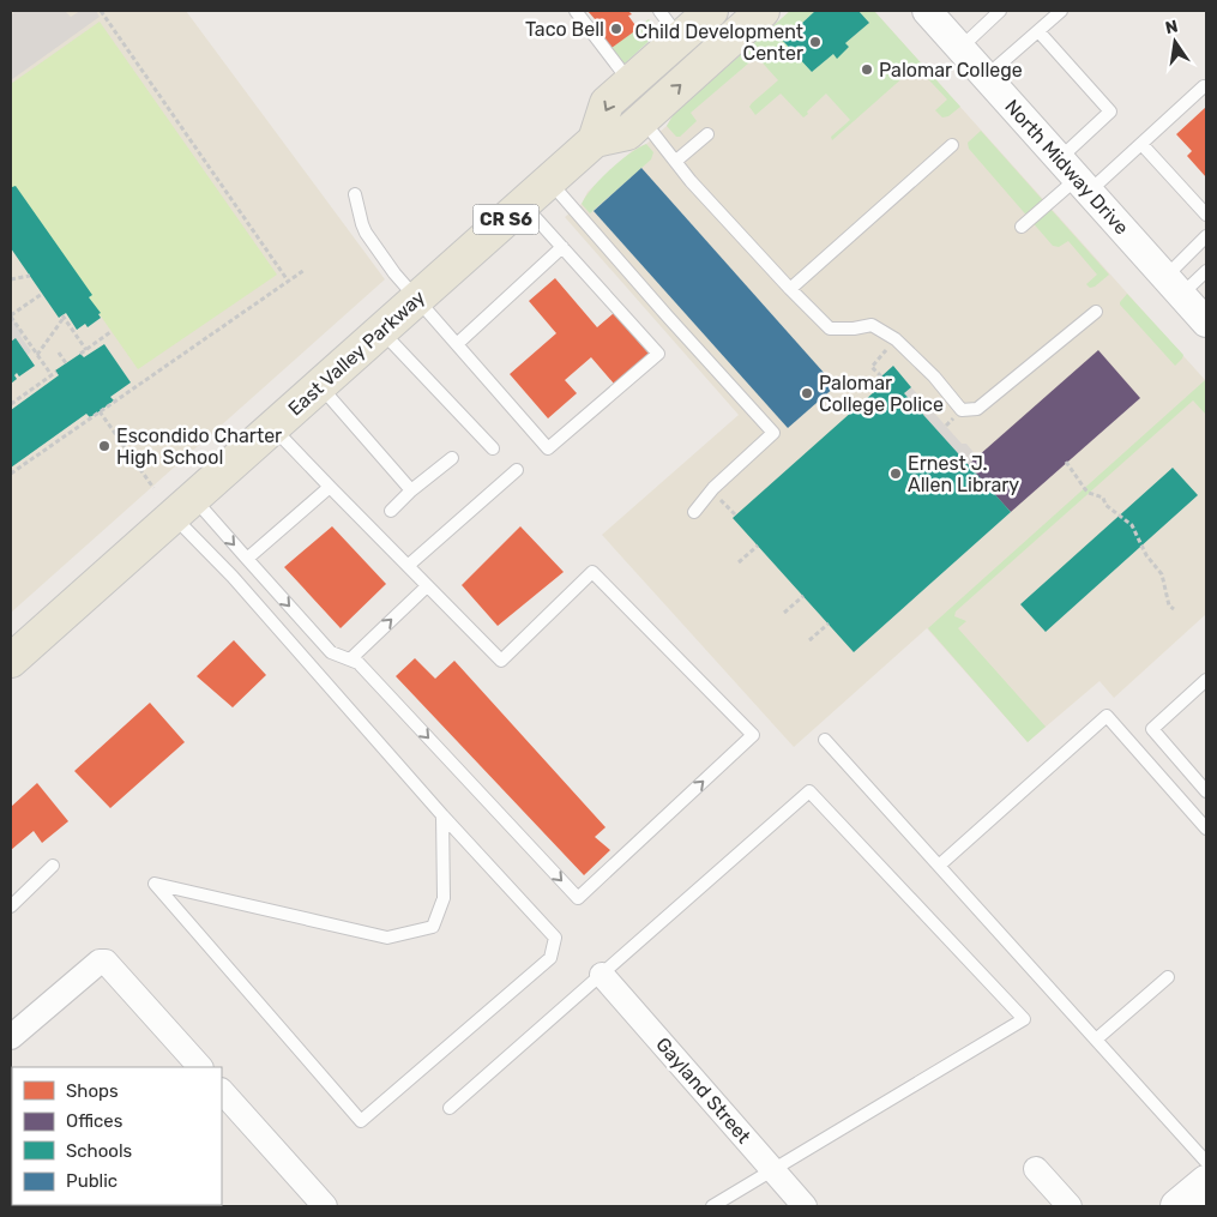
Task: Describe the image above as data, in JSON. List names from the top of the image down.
{
  "streets": {
    "main road": ["CR S6", "East Valley Parkway"],
    "street": ["North Midway Drive", "Gayland Street"]
  },
  "places": [
    "Taco Bell",
    "Child Development Center",
    "Palomar College",
    "Palomar College Police",
    "Escondido Charter High School",
    "Ernest J. Allen Library"
  ],
  "legend": [
    "Shops",
    "Offices",
    "Schools",
    "Public"
  ],
  "north": "top"
}
